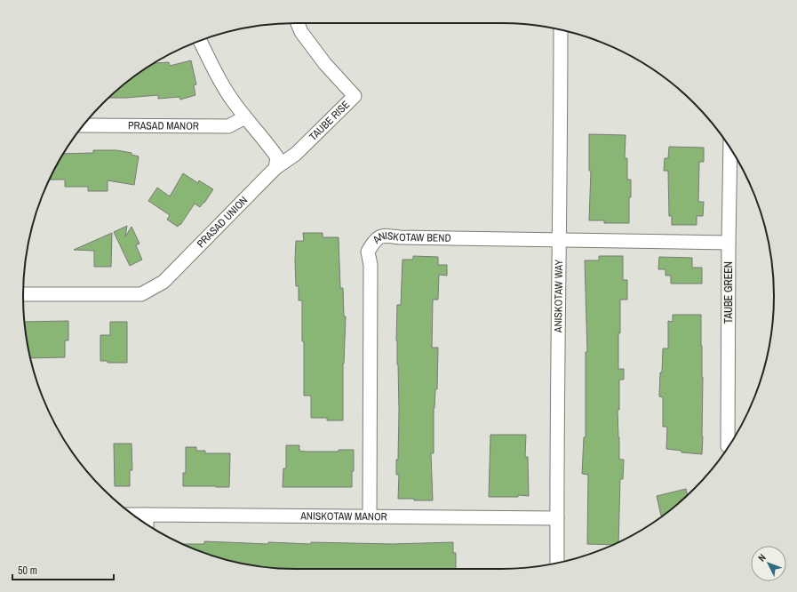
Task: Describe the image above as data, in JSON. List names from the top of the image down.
{
  "streets": {
    "street": [
      "TAUBE RISE",
      "PRASAD MANOR",
      "PRASAD UNION",
      "ANISKOTAW BEND",
      "TAUBE GREEN",
      "ANISKOTAW WAY",
      "ANISKOTAW MANOR"
    ]
  },
  "crossings": [
    ["TAUBE RISE", "PRASAD UNION"],
    ["ANISKOTAW BEND", "TAUBE GREEN"],
    ["ANISKOTAW BEND", "ANISKOTAW WAY"],
    ["ANISKOTAW BEND", "ANISKOTAW MANOR"],
    ["ANISKOTAW WAY", "ANISKOTAW MANOR"]
  ],
  "scale_bar": "50 m",
  "north": "top left"
}
